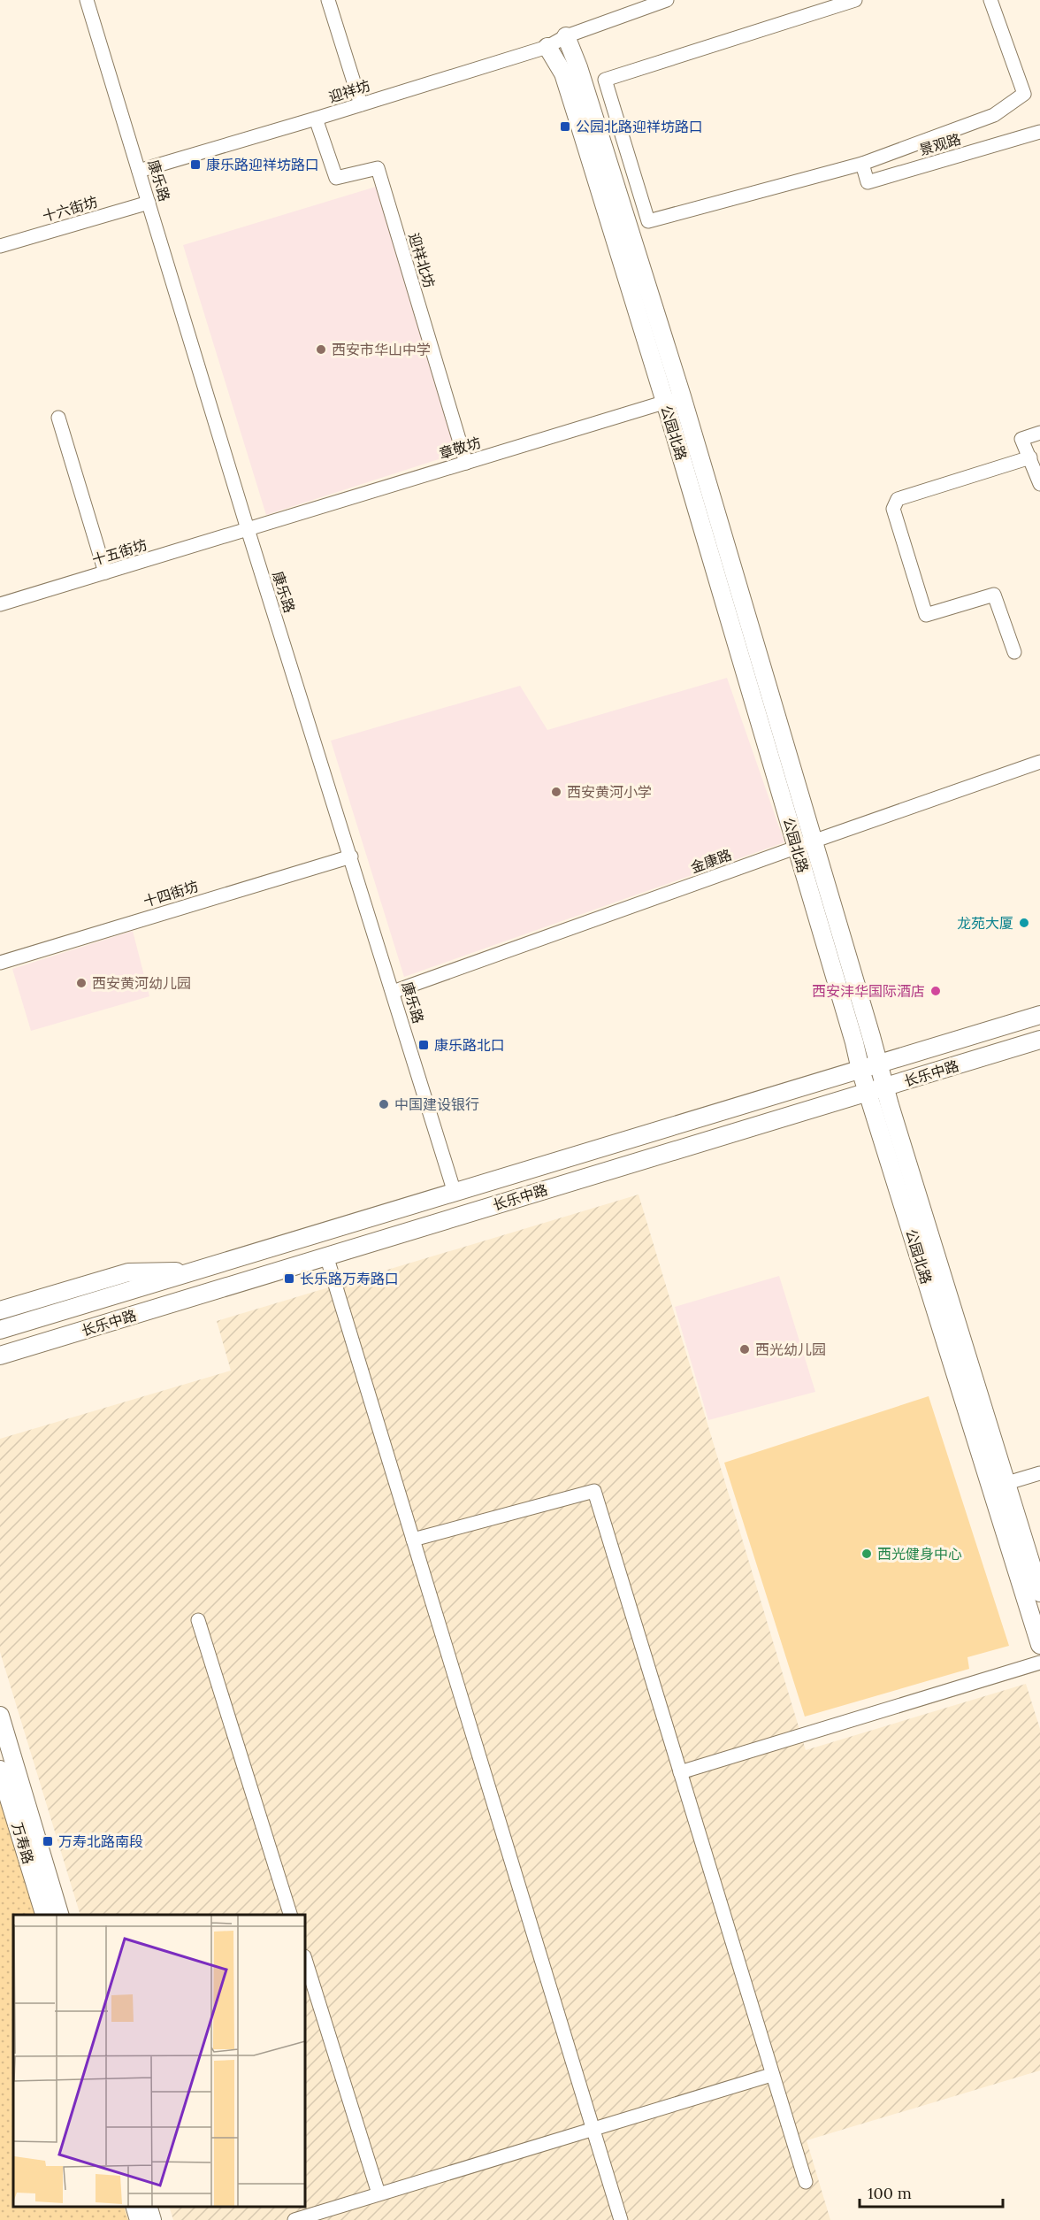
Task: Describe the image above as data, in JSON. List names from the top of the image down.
{
  "streets": {
    "main road": ["公园北路", "长乐中路", "万寿路"],
    "street": [
      "迎祥坊",
      "景观路",
      "康乐路",
      "十六街坊",
      "迎祥北坊",
      "章敬坊",
      "十五街坊",
      "金康路",
      "十四街坊"
    ]
  },
  "crossings": [
    ["迎祥坊", "康乐路"],
    ["迎祥坊", "迎祥北坊"],
    ["迎祥坊", "公园北路"],
    ["康乐路", "十六街坊"],
    ["康乐路", "章敬坊"],
    ["康乐路", "十五街坊"],
    ["康乐路", "金康路"],
    ["康乐路", "十四街坊"],
    ["康乐路", "长乐中路"],
    ["迎祥北坊", "章敬坊"],
    ["公园北路", "章敬坊"],
    ["公园北路", "金康路"],
    ["公园北路", "长乐中路"],
    ["章敬坊", "十五街坊"]
  ],
  "places": {
    "transit": [
      "公园北路迎祥坊路口",
      "康乐路迎祥坊路口",
      "康乐路北口",
      "长乐路万寿路口",
      "万寿北路南段"
    ],
    "other": [
      "西安市华山中学",
      "西安黄河小学",
      "龙苑大厦",
      "西安黄河幼儿园",
      "西安沣华国际酒店",
      "中国建设银行",
      "西光幼儿园",
      "西光健身中心"
    ]
  },
  "scale_bar": "100 m"
}
